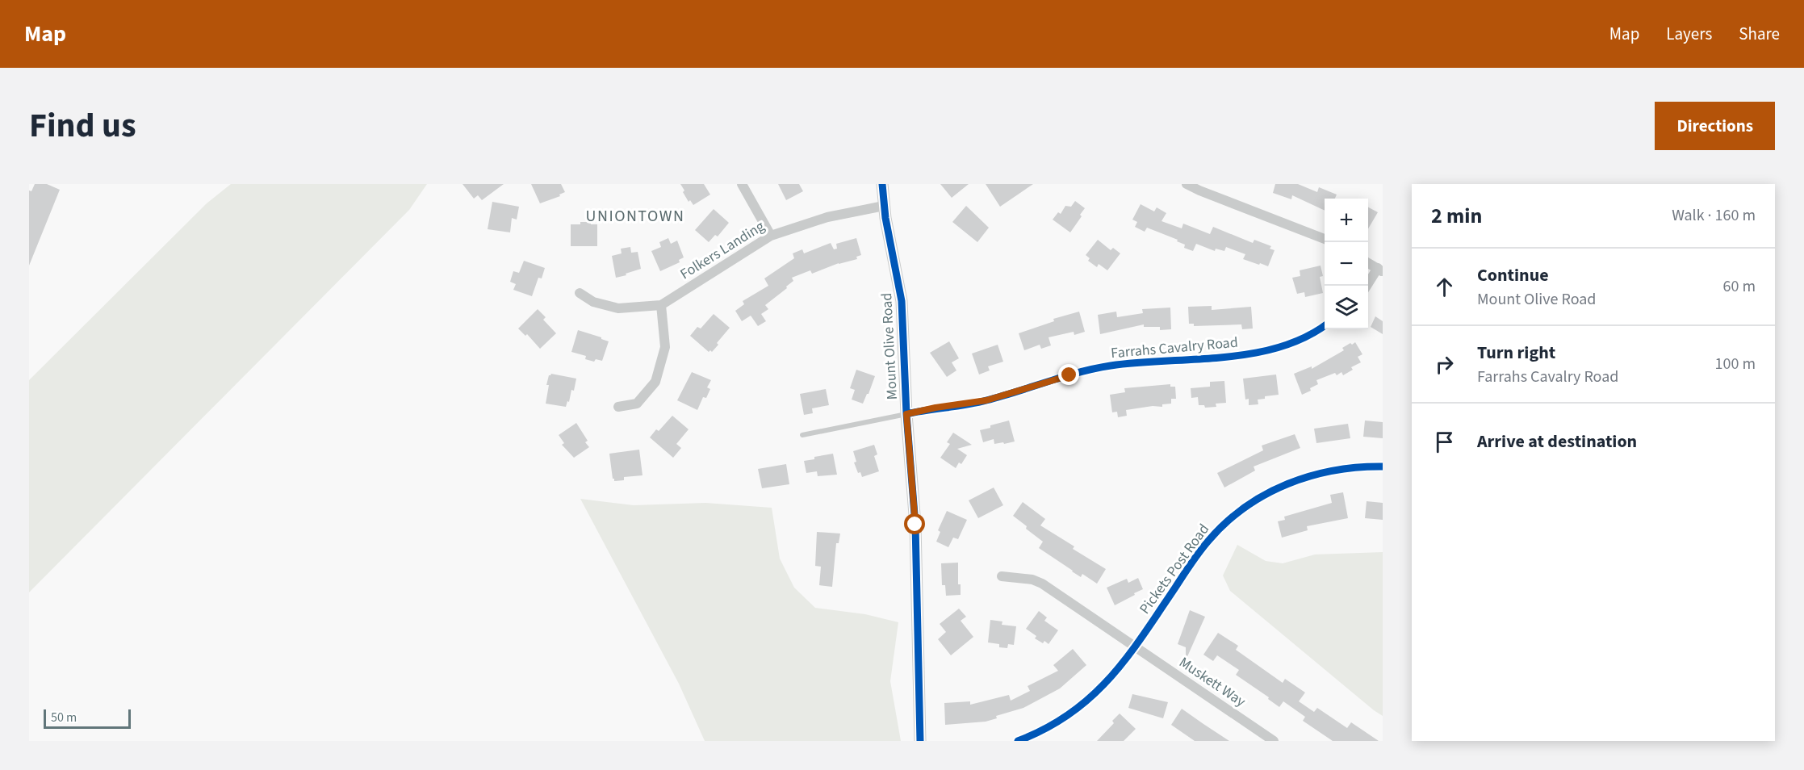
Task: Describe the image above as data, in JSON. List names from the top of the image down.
{
  "streets": {
    "street": [
      "Folkers Landing",
      "Mount Olive Road",
      "Farrahs Cavalry Road",
      "Pickets Post Road",
      "Muskett Way"
    ]
  },
  "crossings": [
    ["Folkers Landing", "Mount Olive Road"],
    ["Mount Olive Road", "Farrahs Cavalry Road"],
    ["Pickets Post Road", "Muskett Way"]
  ],
  "districts": ["UNIONTOWN"],
  "scale_bar": "50 m",
  "page": {
    "header": "Map",
    "nav": ["Map", "Layers", "Share"],
    "title": "Find us",
    "buttons": "Directions",
    "heading": ["2 min", "Walk · 160 m"],
    "map_buttons": ["+", "−"],
    "list": [
      ["Continue", "Mount Olive Road", "60 m"],
      ["Turn right", "Farrahs Cavalry Road", "100 m"],
      "Arrive at destination"
    ],
    "scale": "50 m"
  }
}
